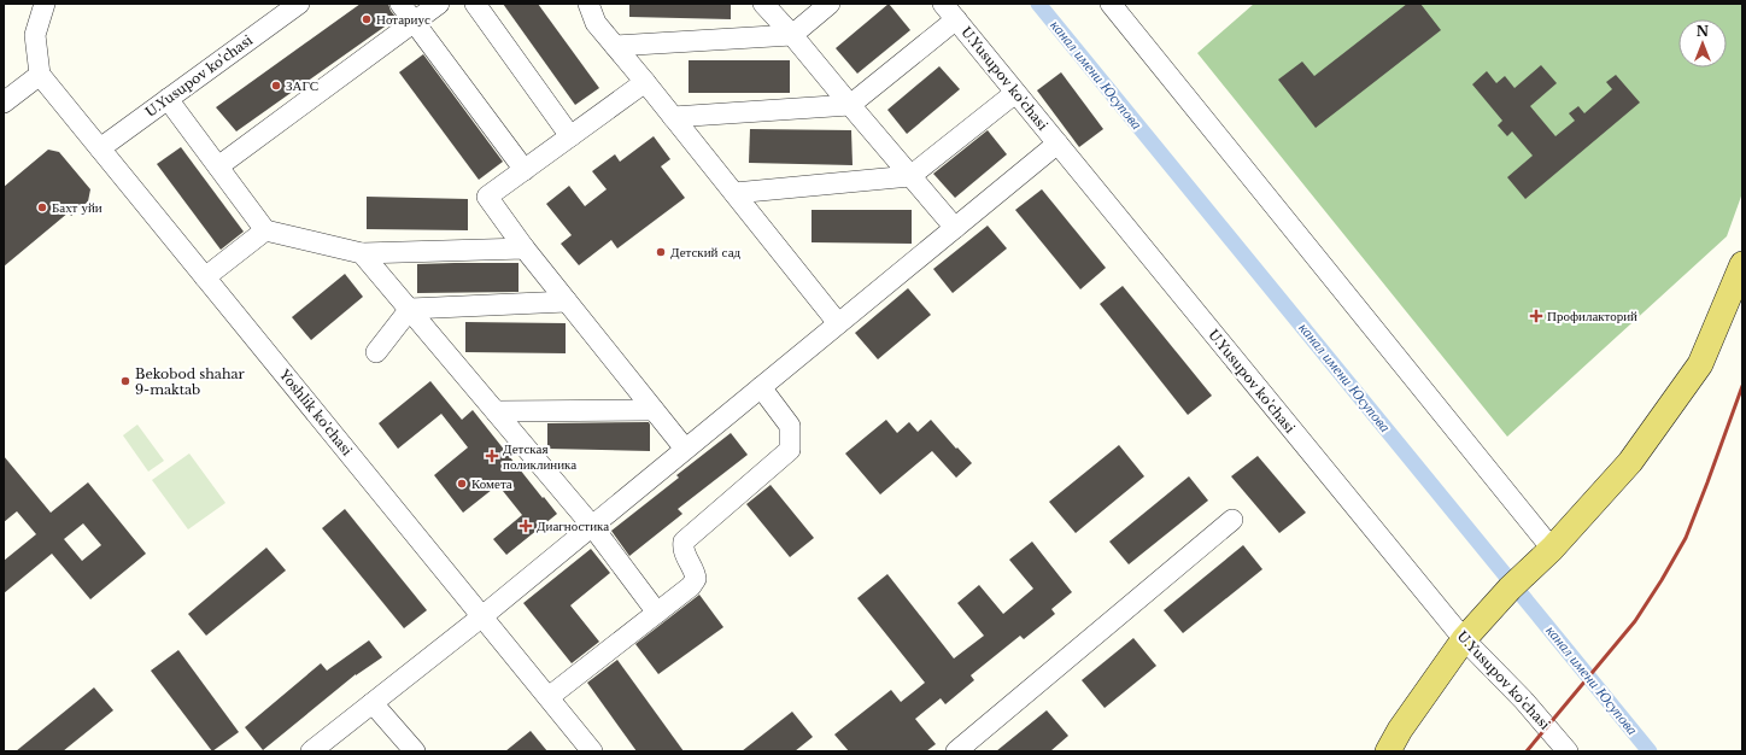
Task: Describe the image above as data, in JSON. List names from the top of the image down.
{
  "streets": {
    "street": ["U.Yusupov ko'chasi", "Yoshlik ko'chasi"]
  },
  "crossings": [
    ["U.Yusupov ko'chasi", "Yoshlik ko'chasi"]
  ],
  "water": ["канал имени Юсупова"],
  "places": {
    "other": [
      "Нотариус",
      "ЗАГС",
      "Бахт уйи",
      "Детский сад",
      "Bekobod shahar 9-maktab",
      "Комета"
    ],
    "health": ["Профилакторий", "Детская поликлиника", "Диагностика"]
  },
  "north": "top"
}
